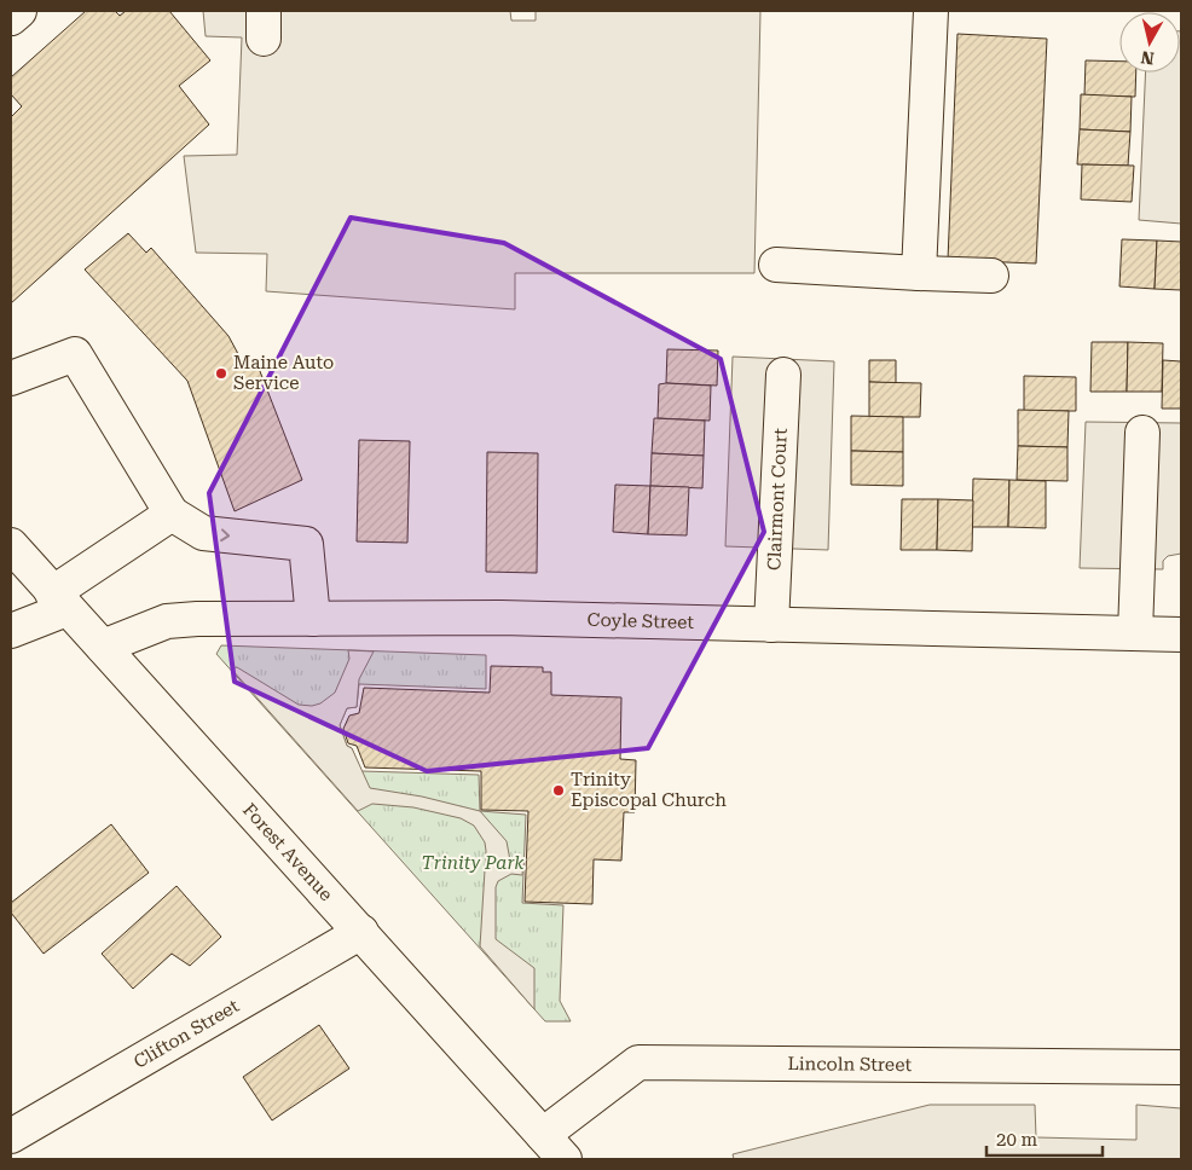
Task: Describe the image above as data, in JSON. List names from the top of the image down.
{
  "streets": {
    "main road": [
      "Clairmont Court",
      "Coyle Street",
      "Forest Avenue",
      "Clifton Street",
      "Lincoln Street"
    ]
  },
  "crossings": [
    ["Clairmont Court", "Coyle Street"],
    ["Coyle Street", "Forest Avenue"],
    ["Forest Avenue", "Clifton Street"],
    ["Forest Avenue", "Lincoln Street"]
  ],
  "parks": ["Trinity Park"],
  "places": ["Maine Auto Service", "Trinity Episcopal Church"],
  "scale_bar": "20 m",
  "north": "bottom"
}
